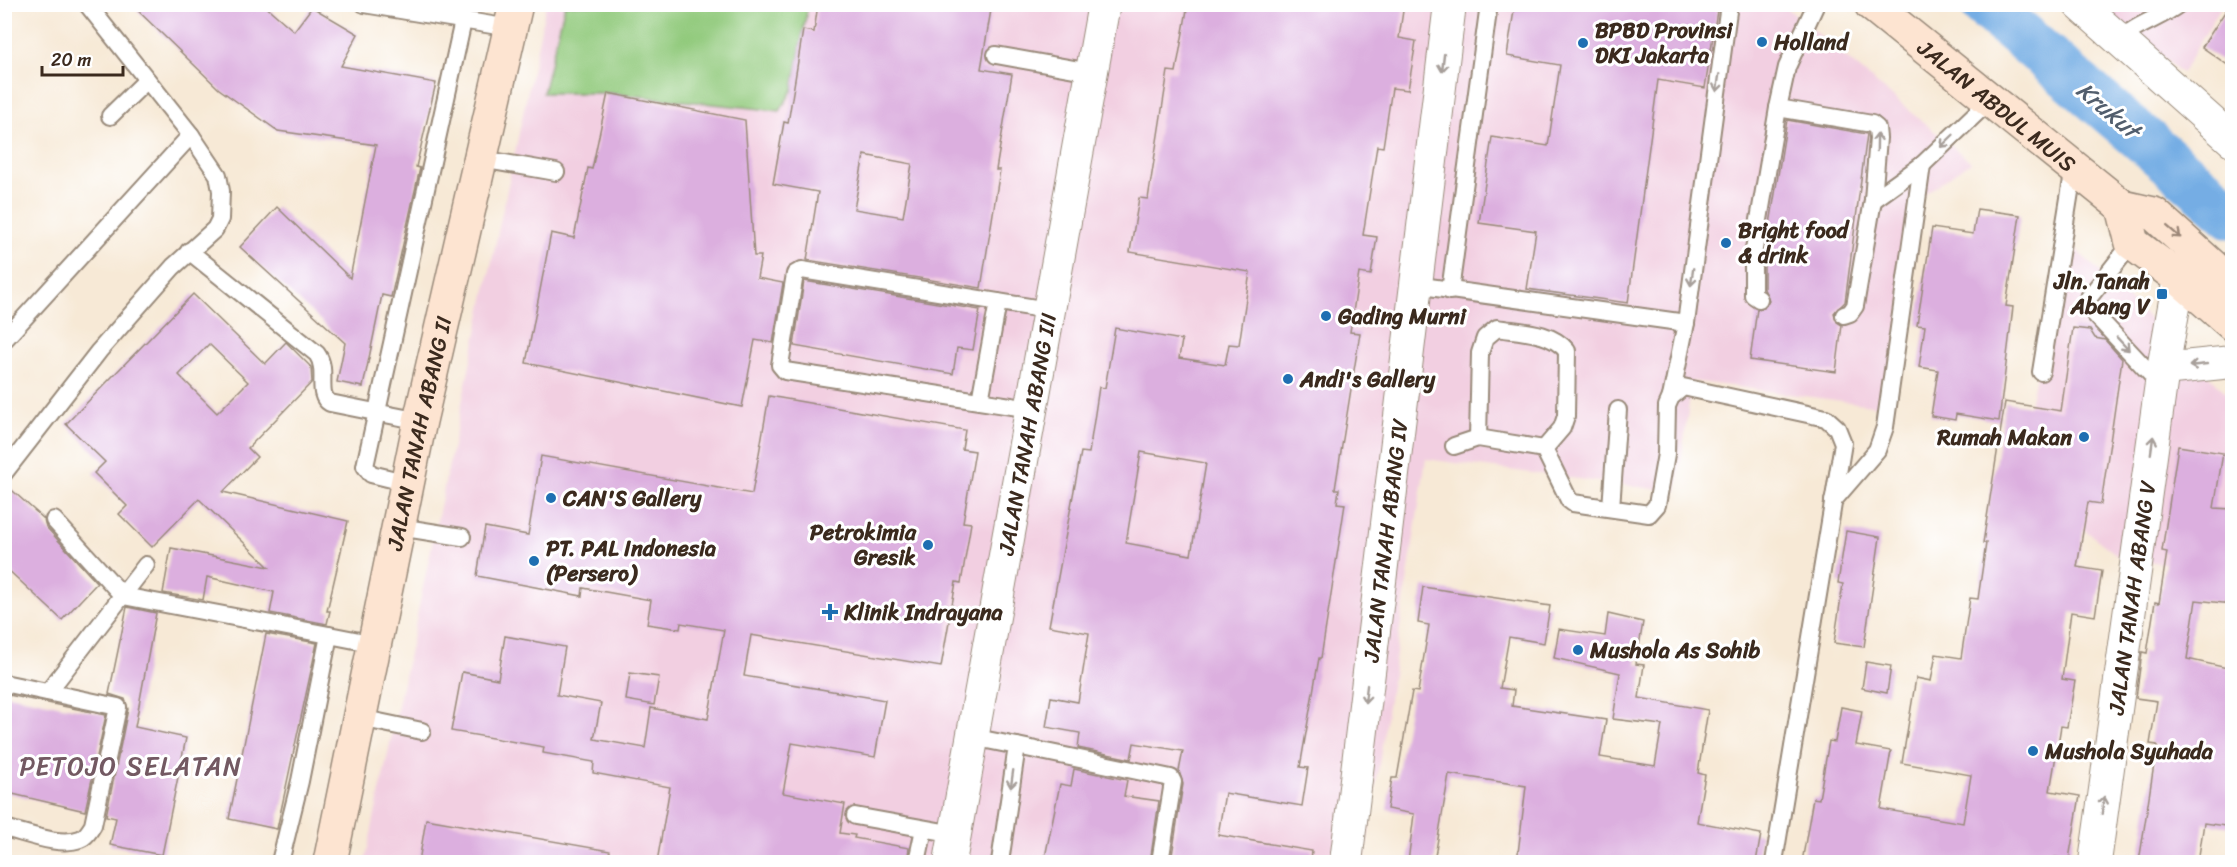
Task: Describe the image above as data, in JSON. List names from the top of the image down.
{
  "streets": {
    "street": [
      "JALAN ABDUL MUIS",
      "JALAN TANAH ABANG II",
      "JALAN TANAH ABANG III",
      "JALAN TANAH ABANG IV",
      "JALAN TANAH ABANG V"
    ]
  },
  "one_way": ["JALAN TANAH ABANG IV", "JALAN TANAH ABANG V"],
  "districts": ["PETOJO SELATAN"],
  "water": ["Krukut"],
  "places": {
    "other": [
      "Holland",
      "BPBD Provinsi DKI Jakarta",
      "Bright food & drink",
      "Gading Murni",
      "Andi's Gallery",
      "Rumah Makan",
      "CAN'S Gallery",
      "Petrokimia Gresik",
      "PT. PAL Indonesia (Persero)",
      "Mushola As Sohib",
      "Mushola Syuhada"
    ],
    "transit": ["Jln. Tanah Abang V"],
    "health": ["Klinik Indrayana"]
  },
  "scale_bar": "20 m"
}
